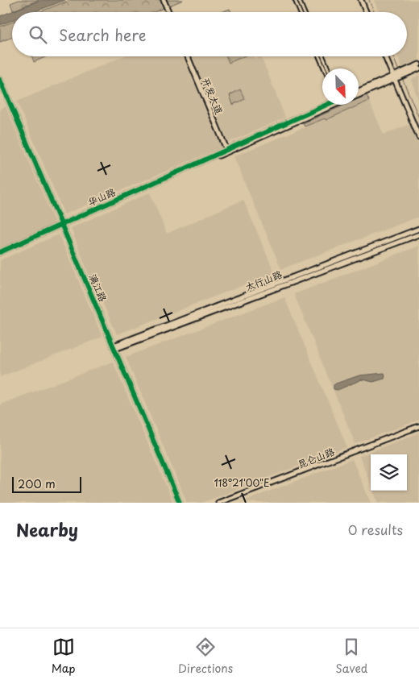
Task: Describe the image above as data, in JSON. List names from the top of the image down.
{
  "streets": {
    "street": [
      "开发大道",
      "华山路",
      "太行山路",
      "漓江路",
      "昆仑山路"
    ]
  },
  "crossings": [
    ["开发大道", "华山路"],
    ["华山路", "漓江路"],
    ["太行山路", "漓江路"]
  ],
  "scale_bar": "200 m",
  "north": "bottom right",
  "page": {
    "search": "Search here",
    "scale": "200 m",
    "heading": ["Nearby", "0 results"],
    "nav": ["Map", "Directions", "Saved"]
  },
  "coordinates": ["118°21'00\"E"]
}
